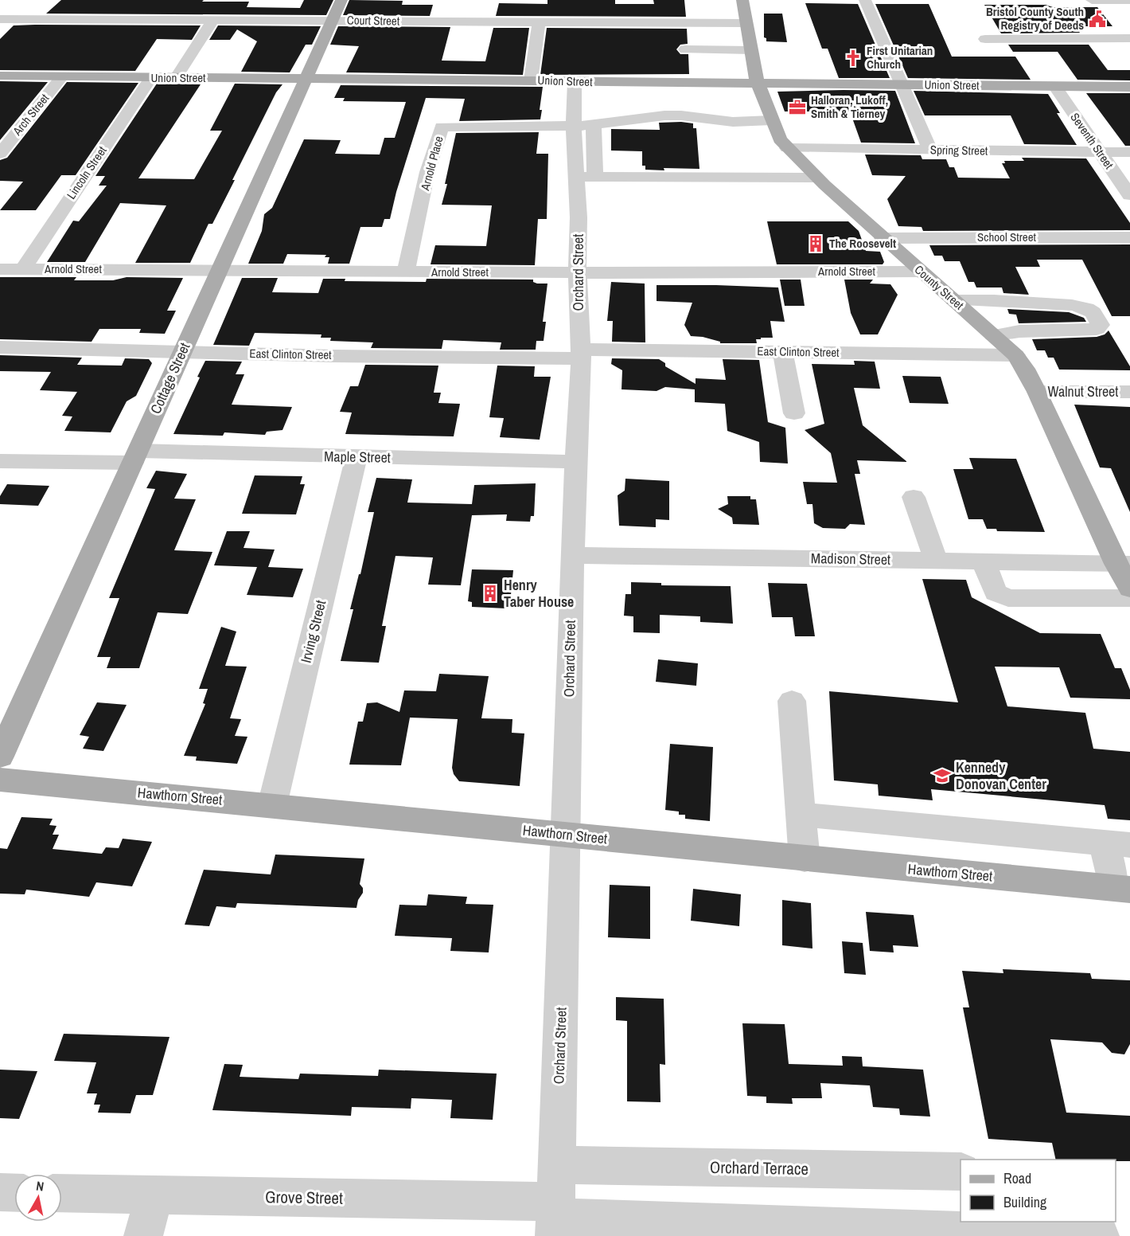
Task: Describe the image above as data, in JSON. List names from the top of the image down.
{
  "streets": {
    "main road": [
      "Union Street",
      "County Street",
      "Cottage Street",
      "Hawthorn Street"
    ],
    "street": [
      "Court Street",
      "Arch Street",
      "Seventh Street",
      "Spring Street",
      "Arnold Place",
      "Lincoln Street",
      "School Street",
      "Arnold Street",
      "Orchard Street",
      "East Clinton Street",
      "Walnut Street",
      "Maple Street",
      "Madison Street",
      "Irving Street",
      "Orchard Terrace",
      "Grove Street"
    ]
  },
  "crossings": [
    ["Court Street", "County Street"],
    ["Court Street", "Cottage Street"],
    ["Union Street", "Arch Street"],
    ["Union Street", "Seventh Street"],
    ["Union Street", "Lincoln Street"],
    ["Union Street", "Orchard Street"],
    ["Union Street", "County Street"],
    ["Union Street", "Cottage Street"],
    ["Seventh Street", "Spring Street"],
    ["Spring Street", "County Street"],
    ["Arnold Place", "Arnold Street"],
    ["Arnold Place", "Orchard Street"],
    ["Lincoln Street", "Arnold Street"],
    ["School Street", "County Street"],
    ["Arnold Street", "Orchard Street"],
    ["Arnold Street", "County Street"],
    ["Arnold Street", "Cottage Street"],
    ["Orchard Street", "East Clinton Street"],
    ["Orchard Street", "Maple Street"],
    ["Orchard Street", "Madison Street"],
    ["Orchard Street", "Hawthorn Street"],
    ["Orchard Street", "Orchard Terrace"],
    ["Orchard Street", "Grove Street"],
    ["County Street", "East Clinton Street"],
    ["County Street", "Walnut Street"],
    ["County Street", "Madison Street"],
    ["East Clinton Street", "Cottage Street"],
    ["Cottage Street", "Maple Street"],
    ["Maple Street", "Irving Street"],
    ["Irving Street", "Hawthorn Street"],
    ["Orchard Terrace", "Grove Street"]
  ],
  "places": {
    "public building": ["Bristol County South Registry of Deeds"],
    "church": ["First Unitarian Church"],
    "office": ["Halloran, Lukoff, Smith & Tierney"],
    "building": ["The Roosevelt", "Henry Taber House"],
    "school or university": ["Kennedy Donovan Center"]
  },
  "legend": ["Road", "Building"],
  "north": "top"
}
